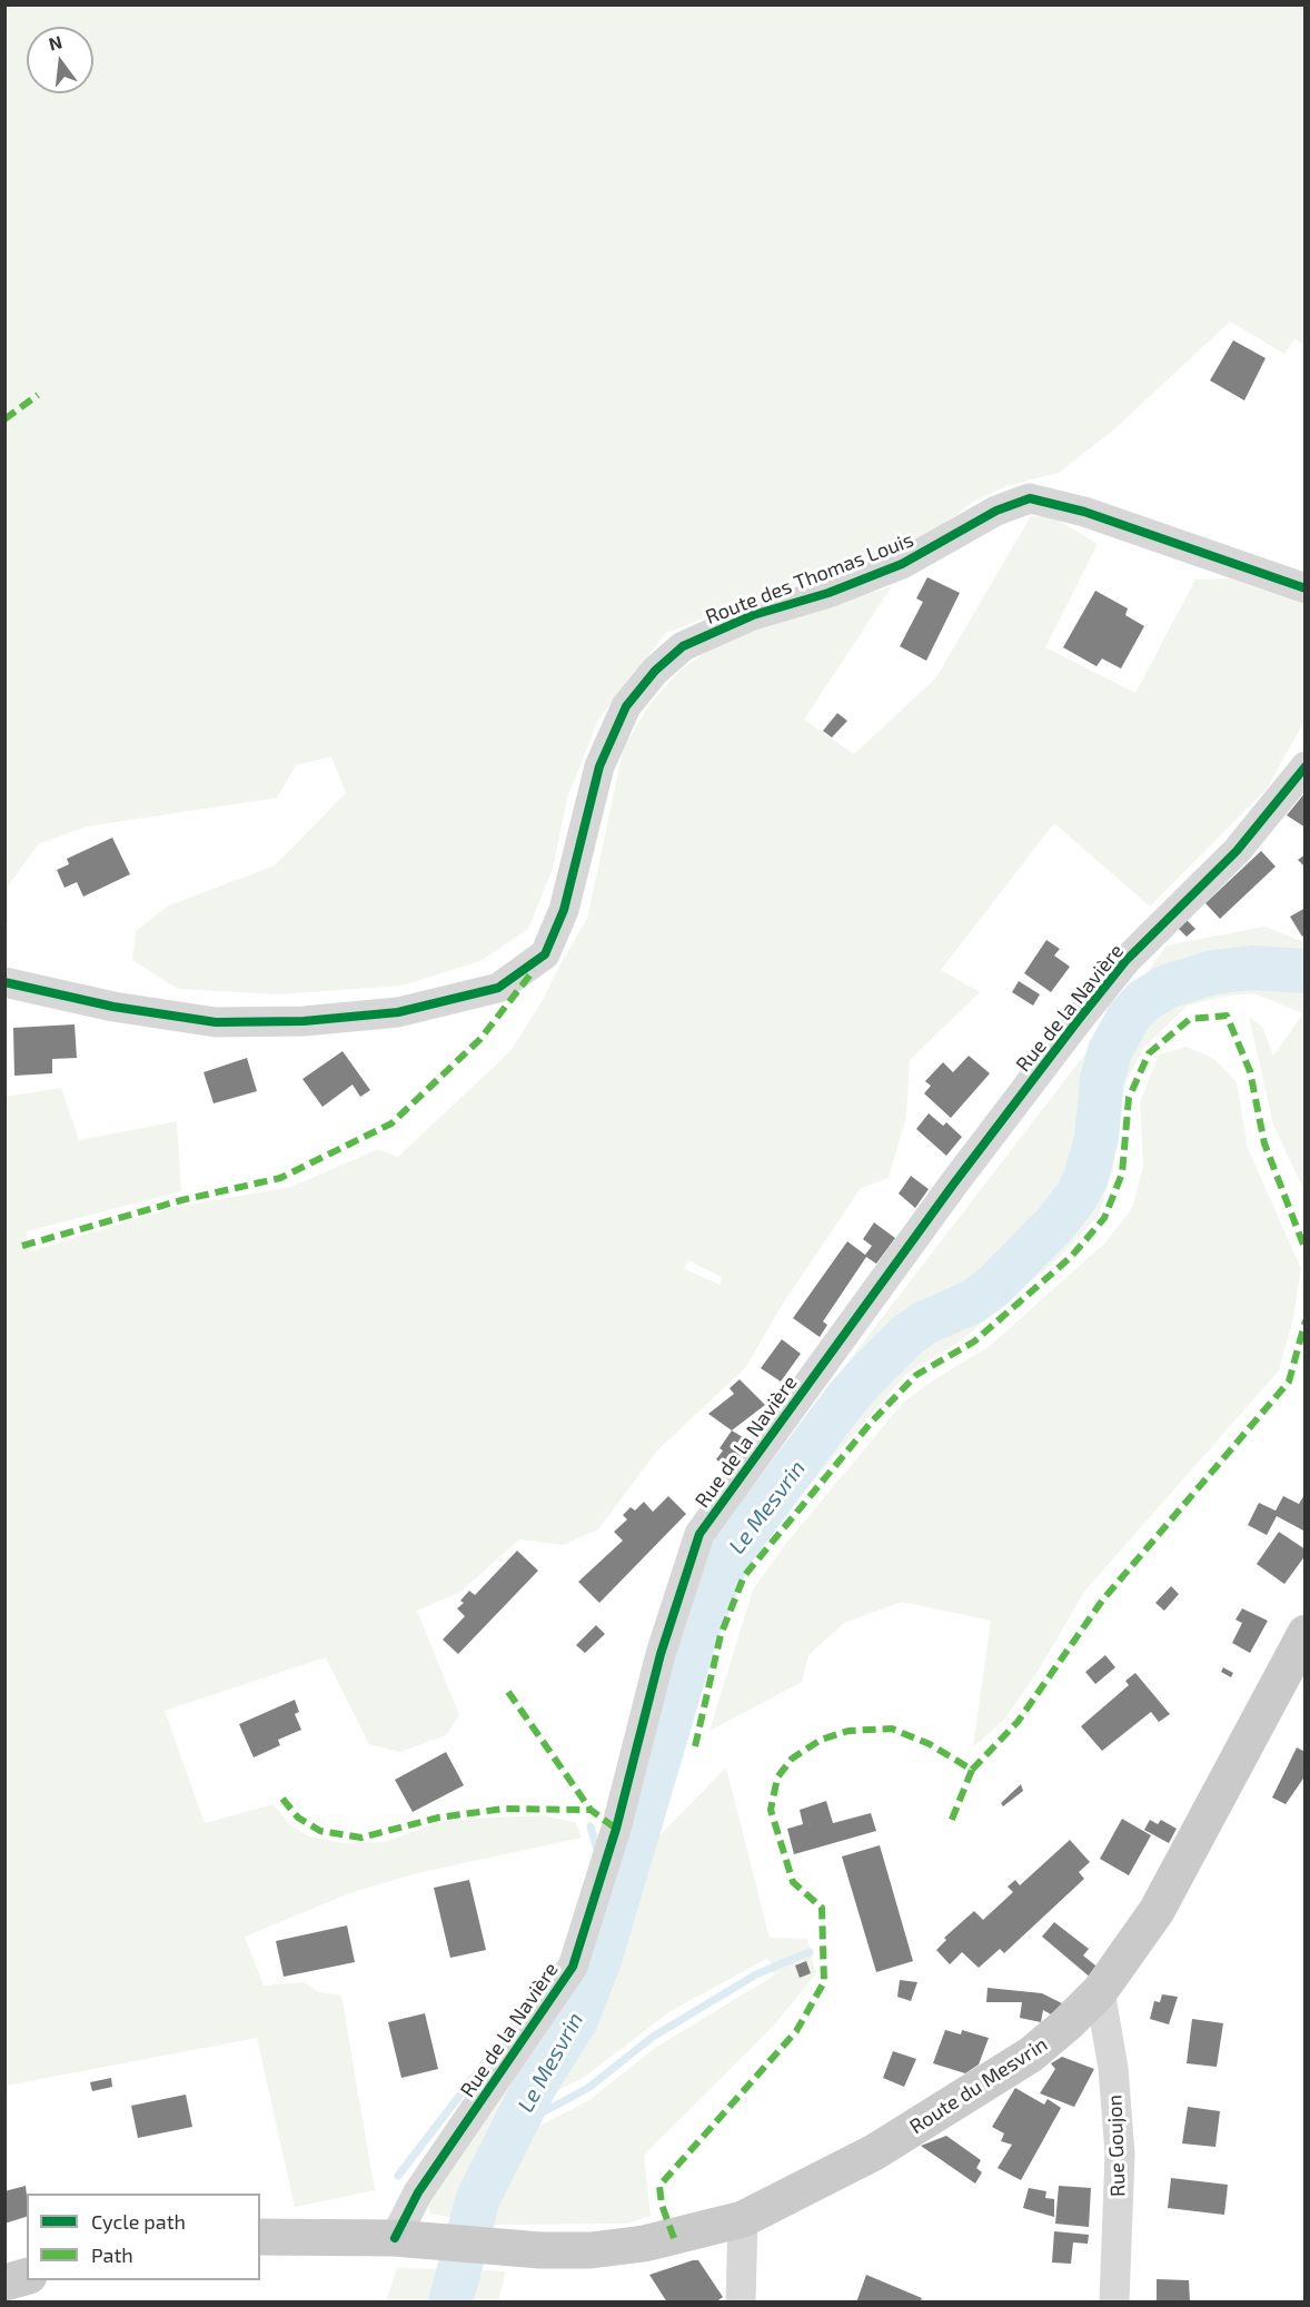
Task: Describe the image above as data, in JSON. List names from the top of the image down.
{
  "streets": {
    "main road": ["Route du Mesvrin"],
    "street": ["Route des Thomas Louis", "Rue de la Navière", "Rue Goujon"]
  },
  "crossings": [
    ["Rue de la Navière", "Route du Mesvrin"],
    ["Route du Mesvrin", "Rue Goujon"]
  ],
  "water": ["Le Mesvrin"],
  "legend": ["Cycle path", "Path"],
  "north": "top"
}
